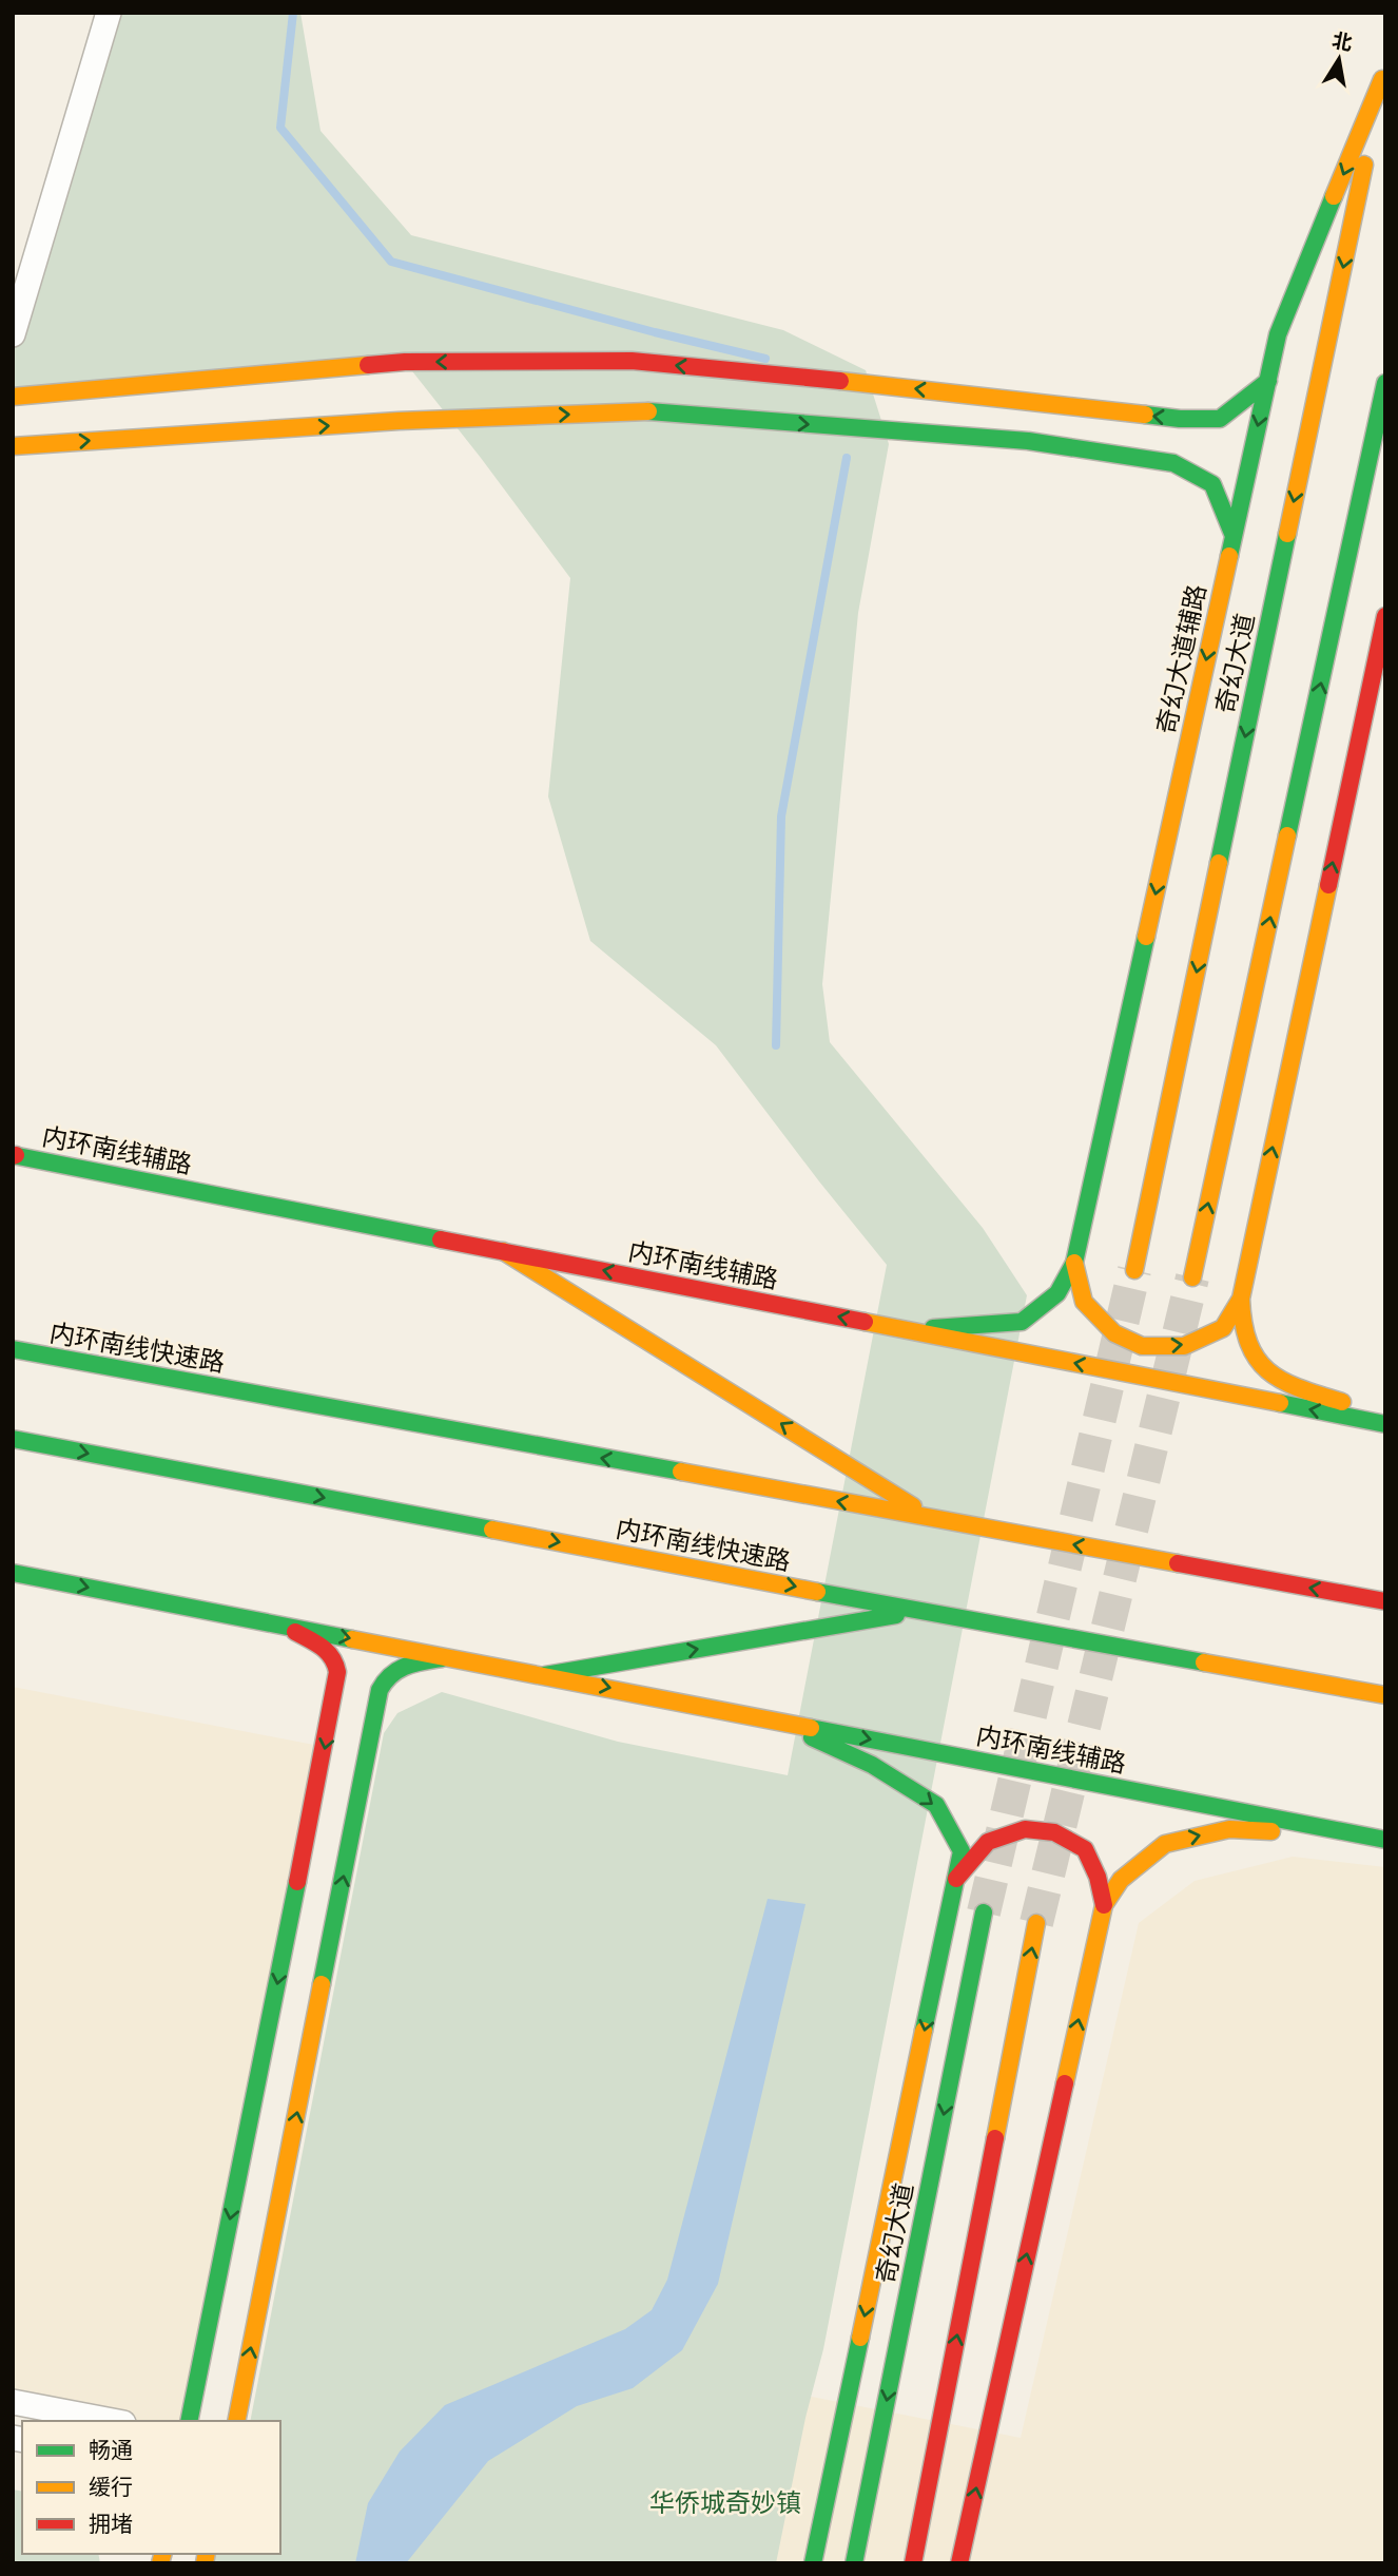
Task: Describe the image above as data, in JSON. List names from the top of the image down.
{
  "streets": {
    "main road": [
      "奇幻大道辅路",
      "奇幻大道",
      "内环南线辅路",
      "内环南线快速路"
    ]
  },
  "crossings": [
    ["奇幻大道辅路", "奇幻大道"],
    ["奇幻大道辅路", "内环南线辅路"]
  ],
  "parks": ["华侨城奇妙镇"],
  "legend": ["畅通", "缓行", "拥堵"],
  "north": "top"
}
